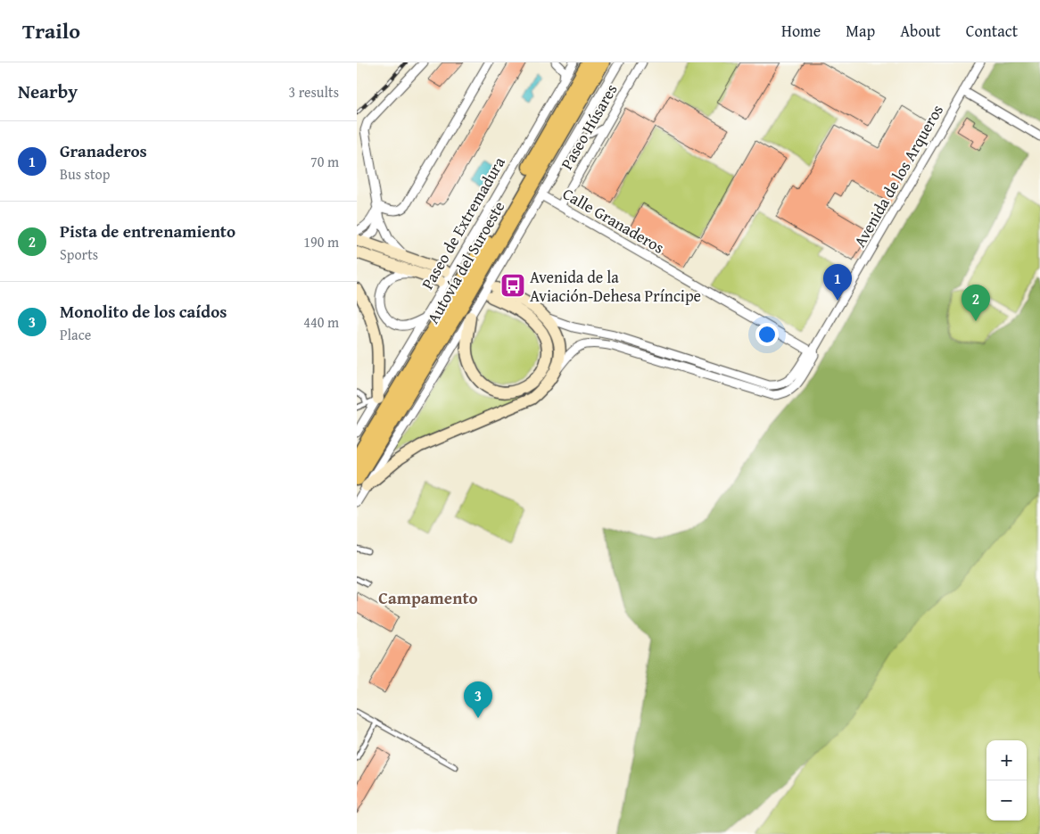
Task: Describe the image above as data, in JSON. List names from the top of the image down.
{
  "streets": {
    "highway": ["Autovía del Suroeste"],
    "street": [
      "Paseo Húsares",
      "Avenida de los Arqueros",
      "Calle Granaderos",
      "Paseo de Extremadura"
    ]
  },
  "crossings": [
    ["Paseo Húsares", "Calle Granaderos"],
    ["Avenida de los Arqueros", "Calle Granaderos"]
  ],
  "districts": ["Campamento"],
  "places": {
    "bus stop": ["Avenida de la Aviación-Dehesa Príncipe"]
  },
  "page": {
    "header": "Trailo",
    "nav": [
      "Home",
      "Map",
      "About",
      "Contact"
    ],
    "heading": ["Nearby", "3 results"],
    "list": [
      {
        "mark": "1",
        "name": "Granaderos",
        "note": "Bus stop",
        "value": "70 m"
      },
      {
        "mark": "2",
        "name": "Pista de entrenamiento",
        "note": "Sports",
        "value": "190 m"
      },
      {
        "mark": "3",
        "name": "Monolito de los caídos",
        "note": "Place",
        "value": "440 m"
      }
    ],
    "pins": ["1", "2", "3"],
    "map_buttons": ["+", "−"]
  }
}
